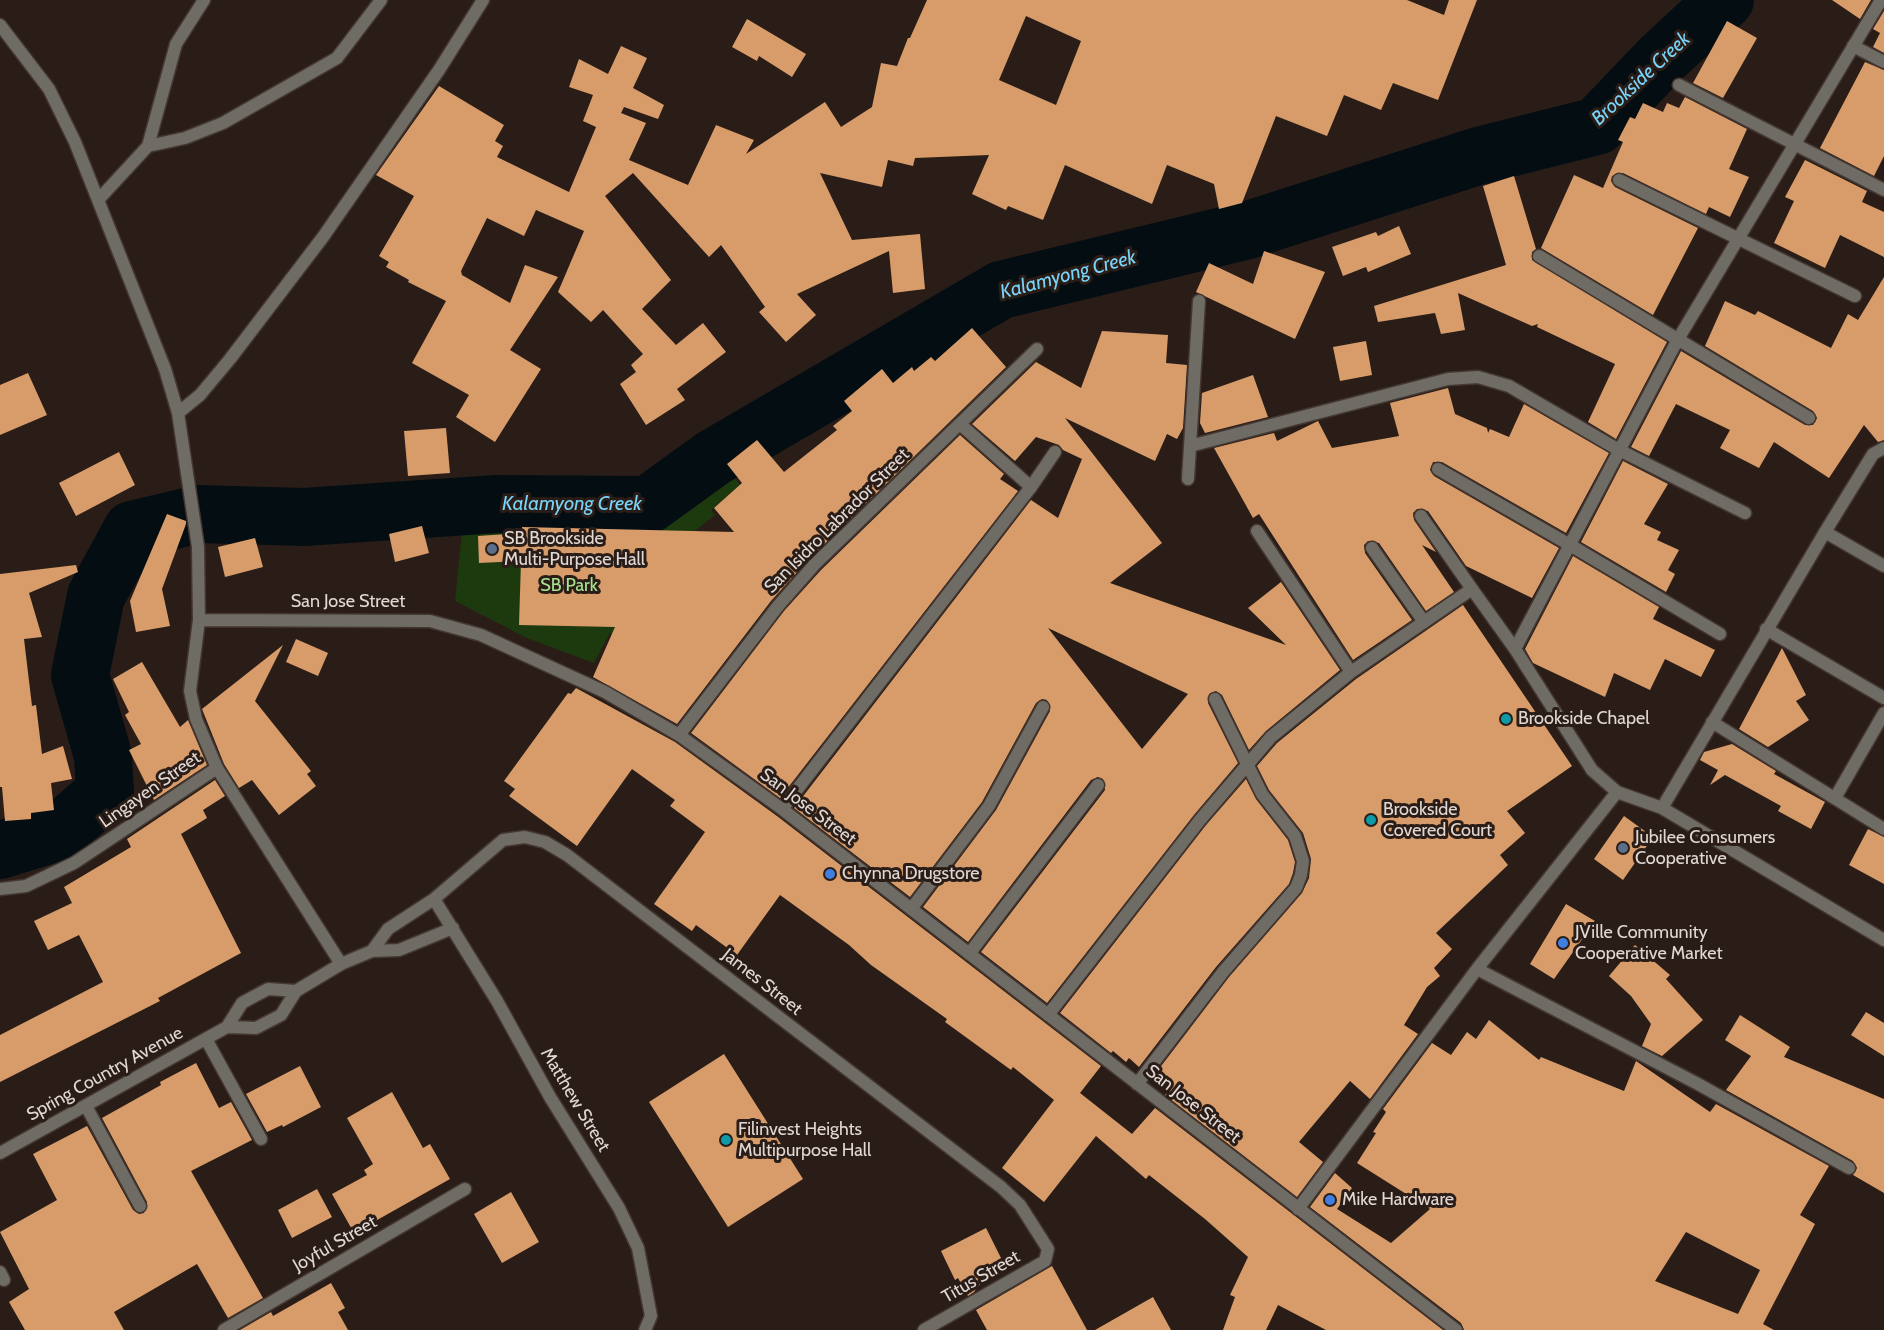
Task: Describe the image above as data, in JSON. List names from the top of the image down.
{
  "streets": {
    "street": [
      "San Isidro Labrador Street",
      "San Jose Street",
      "Lingayen Street",
      "James Street",
      "Spring Country Avenue",
      "Matthew Street",
      "Joyful Street",
      "Titus Street"
    ]
  },
  "crossings": [
    ["San Isidro Labrador Street", "San Jose Street"],
    ["San Jose Street", "Lingayen Street"],
    ["James Street", "Matthew Street"],
    ["James Street", "Titus Street"]
  ],
  "water": ["Brookside Creek", "Kalamyong Creek"],
  "parks": ["SB Park"],
  "places": [
    "SB Brookside Multi-Purpose Hall",
    "Brookside Chapel",
    "Brookside Covered Court",
    "Jubilee Consumers Cooperative",
    "Chynna Drugstore",
    "JVille Community Cooperative Market",
    "Filinvest Heights Multipurpose Hall",
    "Mike Hardware"
  ]
}
